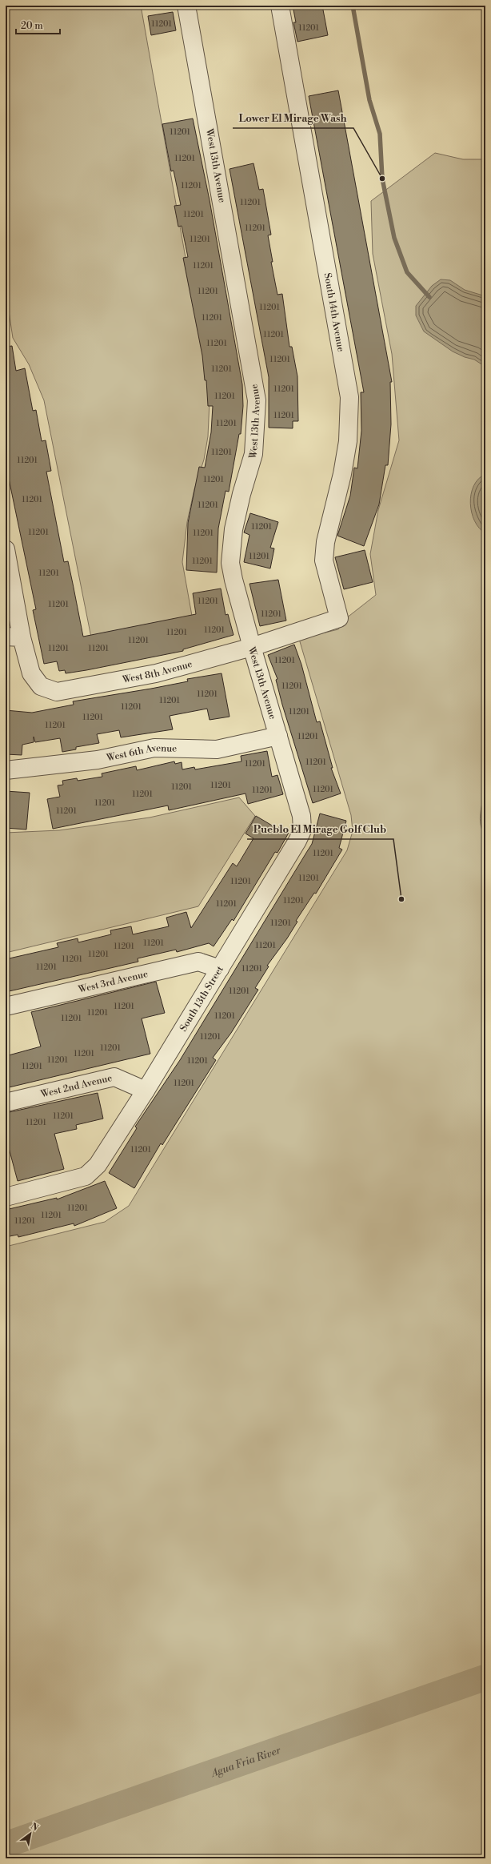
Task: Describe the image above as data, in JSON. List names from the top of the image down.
{
  "streets": {
    "street": [
      "West 13th Avenue",
      "South 14th Avenue",
      "West 8th Avenue",
      "West 6th Avenue",
      "West 3rd Avenue",
      "South 13th Street",
      "West 2nd Avenue"
    ]
  },
  "crossings": [
    ["West 13th Avenue", "West 8th Avenue"],
    ["West 13th Avenue", "West 6th Avenue"],
    ["West 13th Avenue", "South 13th Street"],
    ["South 14th Avenue", "West 8th Avenue"],
    ["West 3rd Avenue", "South 13th Street"],
    ["South 13th Street", "West 2nd Avenue"]
  ],
  "water": ["Agua Fria River"],
  "places": ["Lower El Mirage Wash", "Pueblo El Mirage Golf Club"],
  "house_numbers": [
    "11201",
    "11201",
    "11201",
    "11201",
    "11201",
    "11201",
    "11201",
    "11201",
    "11201",
    "11201",
    "11201",
    "11201",
    "11201",
    "11201",
    "11201",
    "11201",
    "11201",
    "11201",
    "11201",
    "11201",
    "11201",
    "11201",
    "11201",
    "11201",
    "11201",
    "11201",
    "11201",
    "11201",
    "11201",
    "11201",
    "11201",
    "11201",
    "11201",
    "11201",
    "11201",
    "11201",
    "11201",
    "11201",
    "11201",
    "11201",
    "11201",
    "11201",
    "11201",
    "11201",
    "11201",
    "11201",
    "11201",
    "11201",
    "11201",
    "11201",
    "11201",
    "11201",
    "11201",
    "11201",
    "11201",
    "11201",
    "11201",
    "11201",
    "11201",
    "11201",
    "11201",
    "11201",
    "11201",
    "11201",
    "11201",
    "11201",
    "11201",
    "11201",
    "11201",
    "11201",
    "11201",
    "11201",
    "11201",
    "11201",
    "11201",
    "11201",
    "11201",
    "11201",
    "11201",
    "11201",
    "11201",
    "11201",
    "11201",
    "11201",
    "11201",
    "11201",
    "11201",
    "11201",
    "11201"
  ],
  "scale_bar": "20 m",
  "north": "top right"
}
